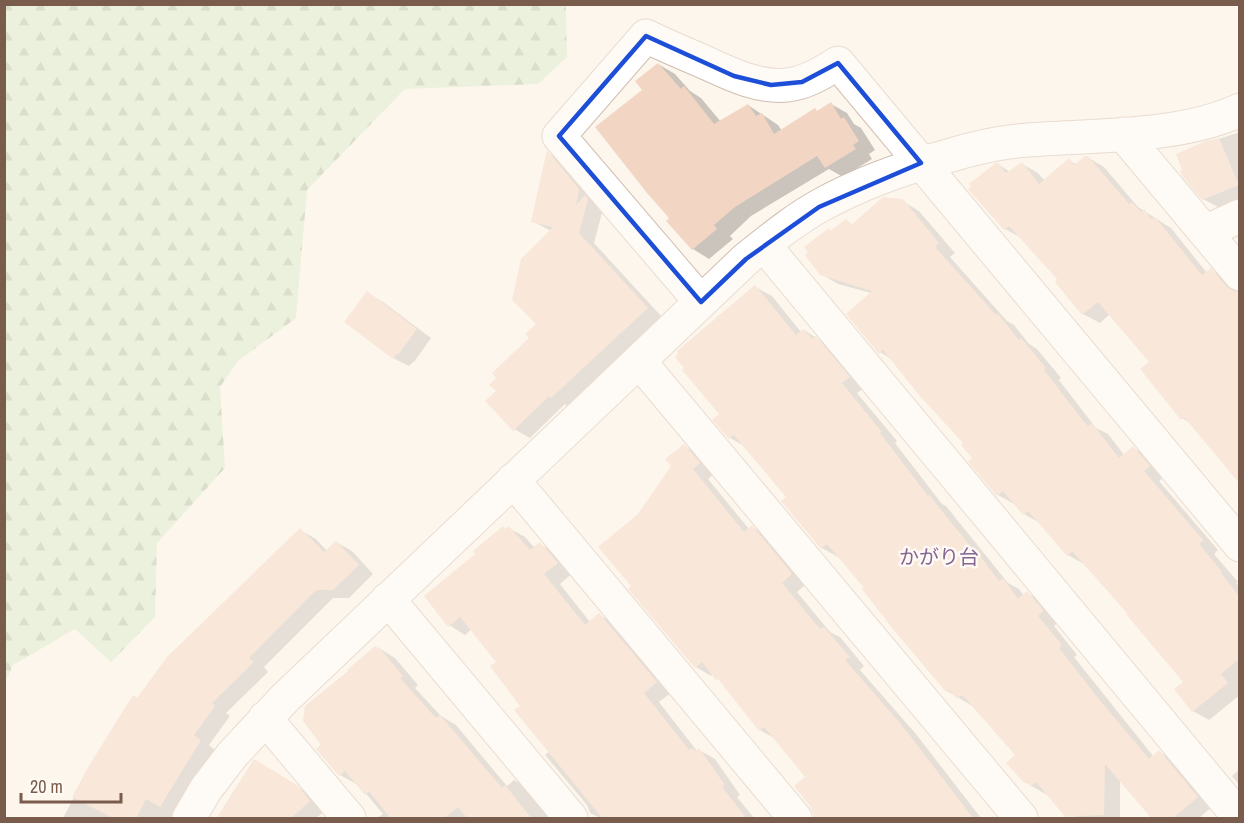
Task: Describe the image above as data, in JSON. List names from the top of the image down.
{
  "districts": ["かがり台"],
  "scale_bar": "20 m"
}
